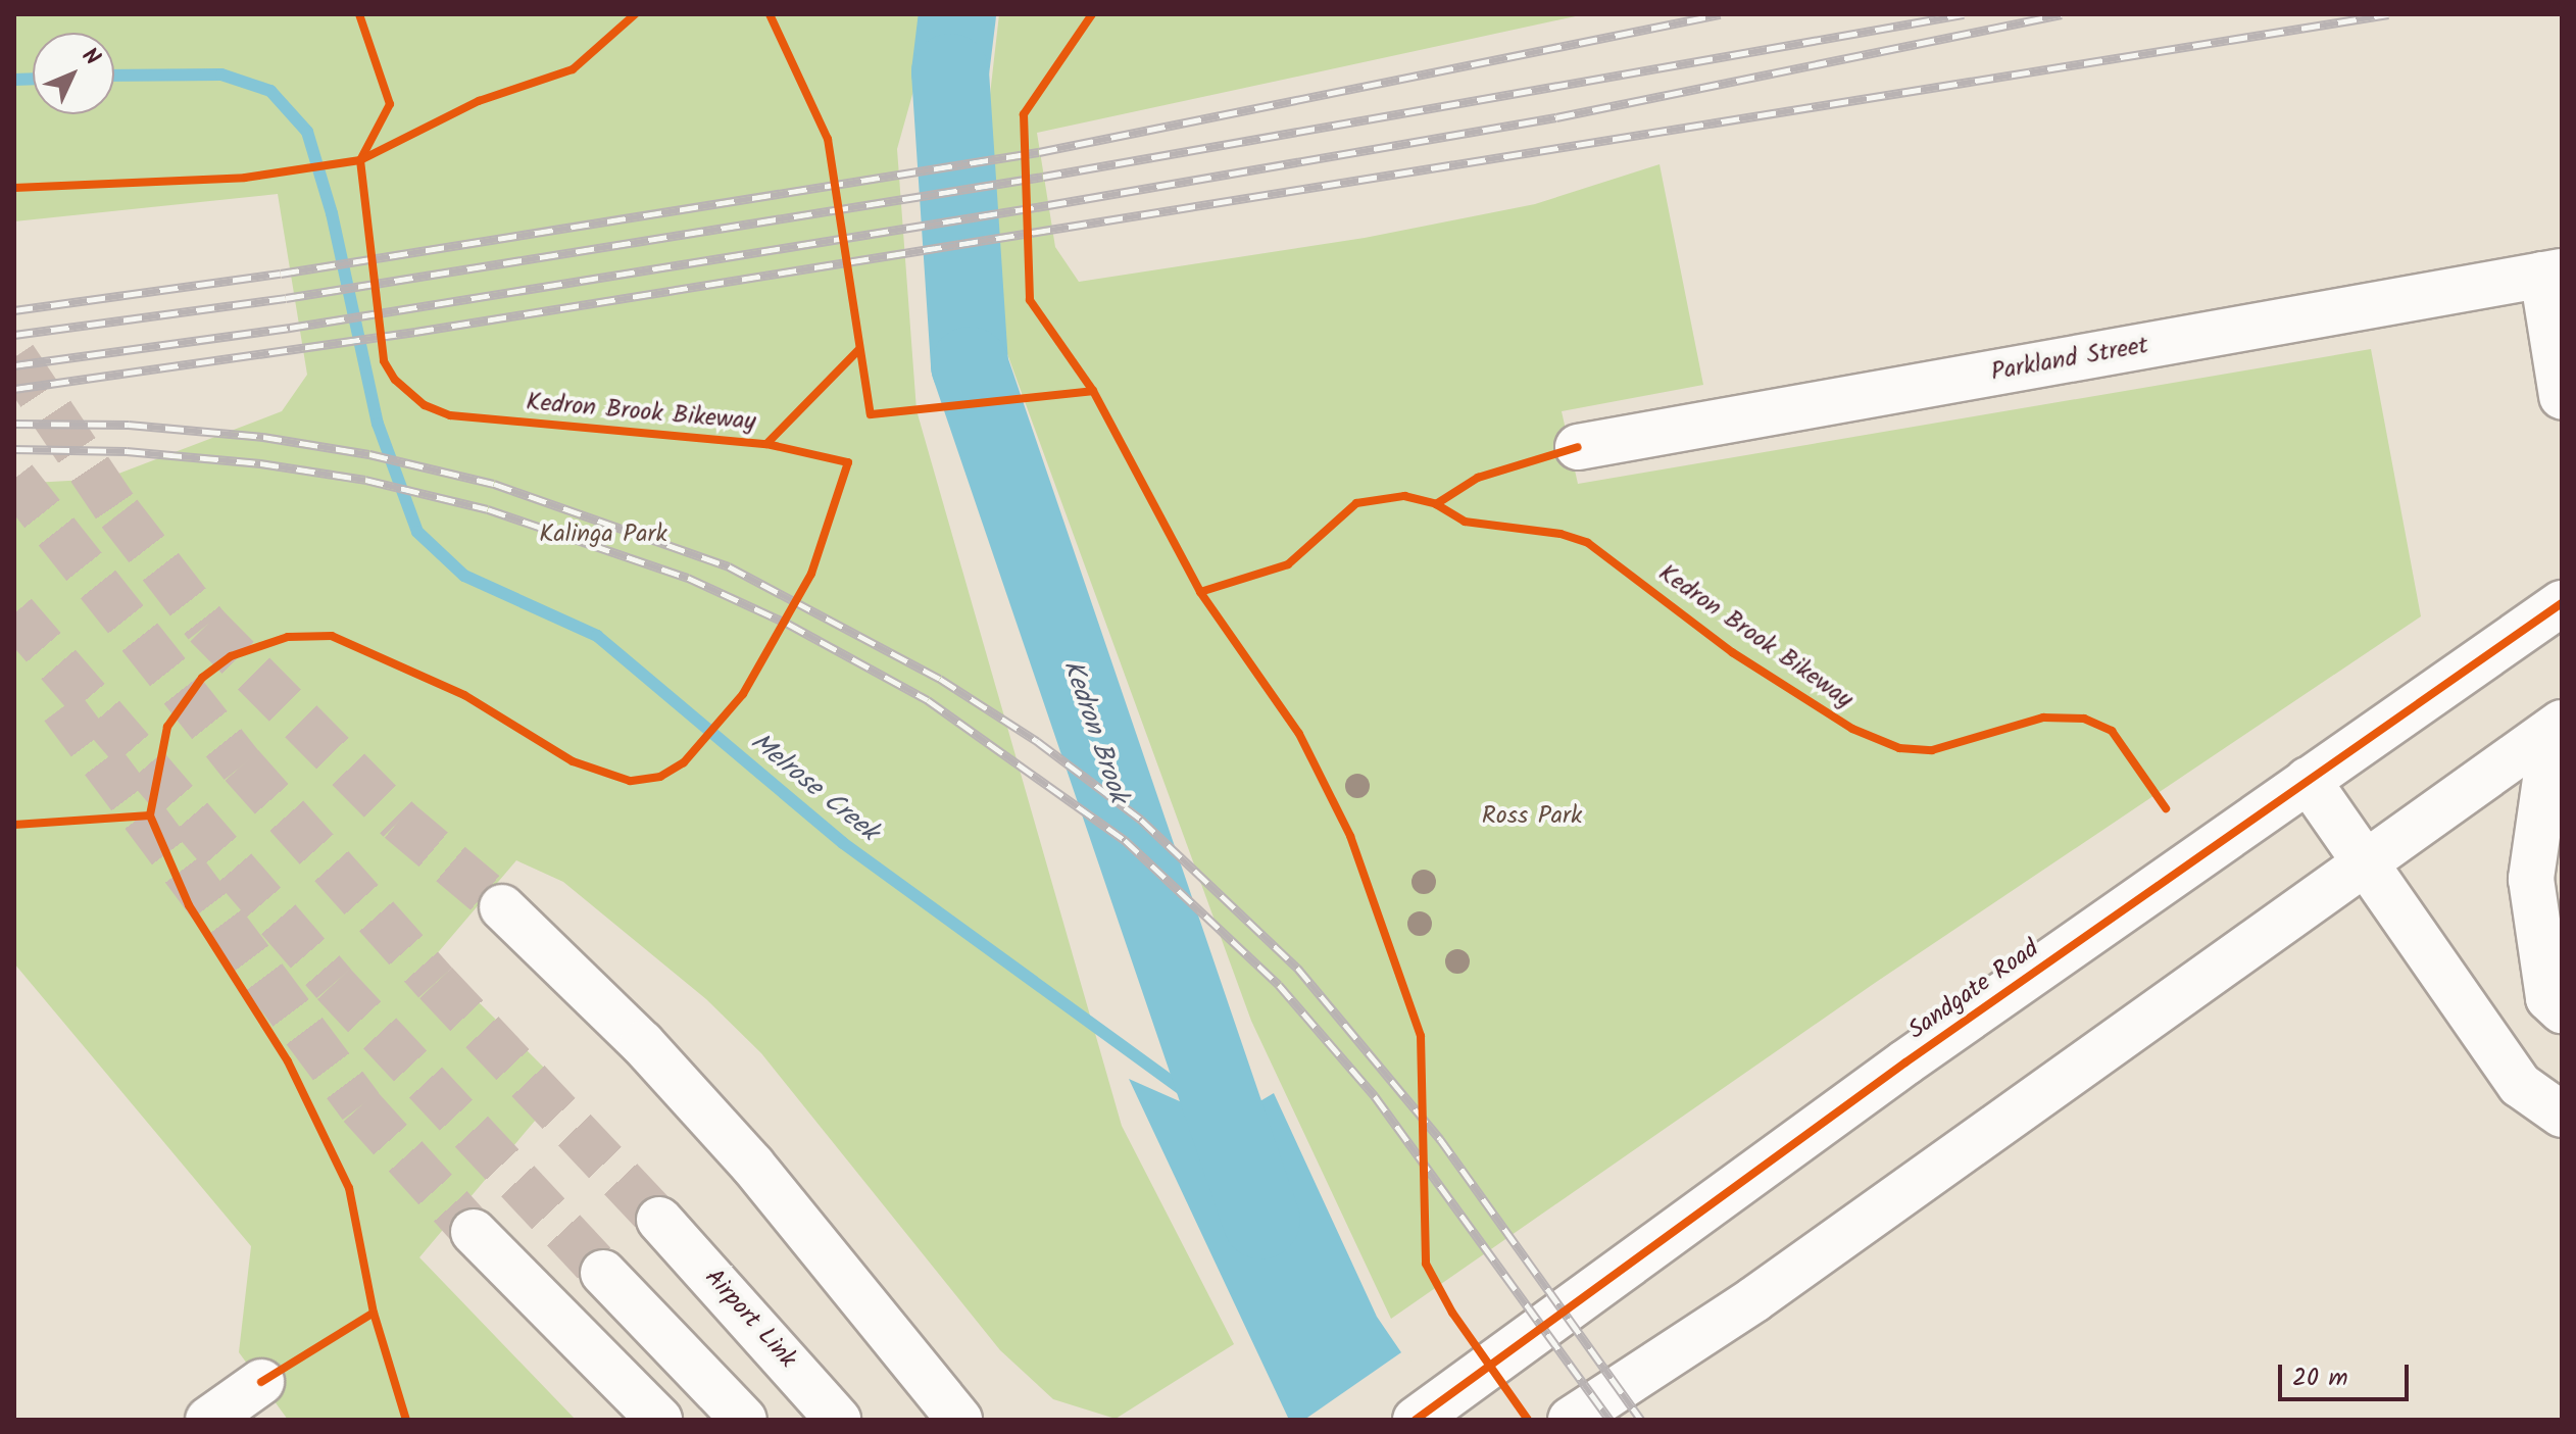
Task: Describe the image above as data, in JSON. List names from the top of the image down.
{
  "streets": {
    "main road": ["Parkland Street", "Sandgate Road", "Airport Link"],
    "cycle path": ["Kedron Brook Bikeway"]
  },
  "water": ["Kedron Brook", "Melrose Creek"],
  "parks": ["Kalinga Park", "Ross Park"],
  "scale_bar": "20 m",
  "north": "top right"
}
